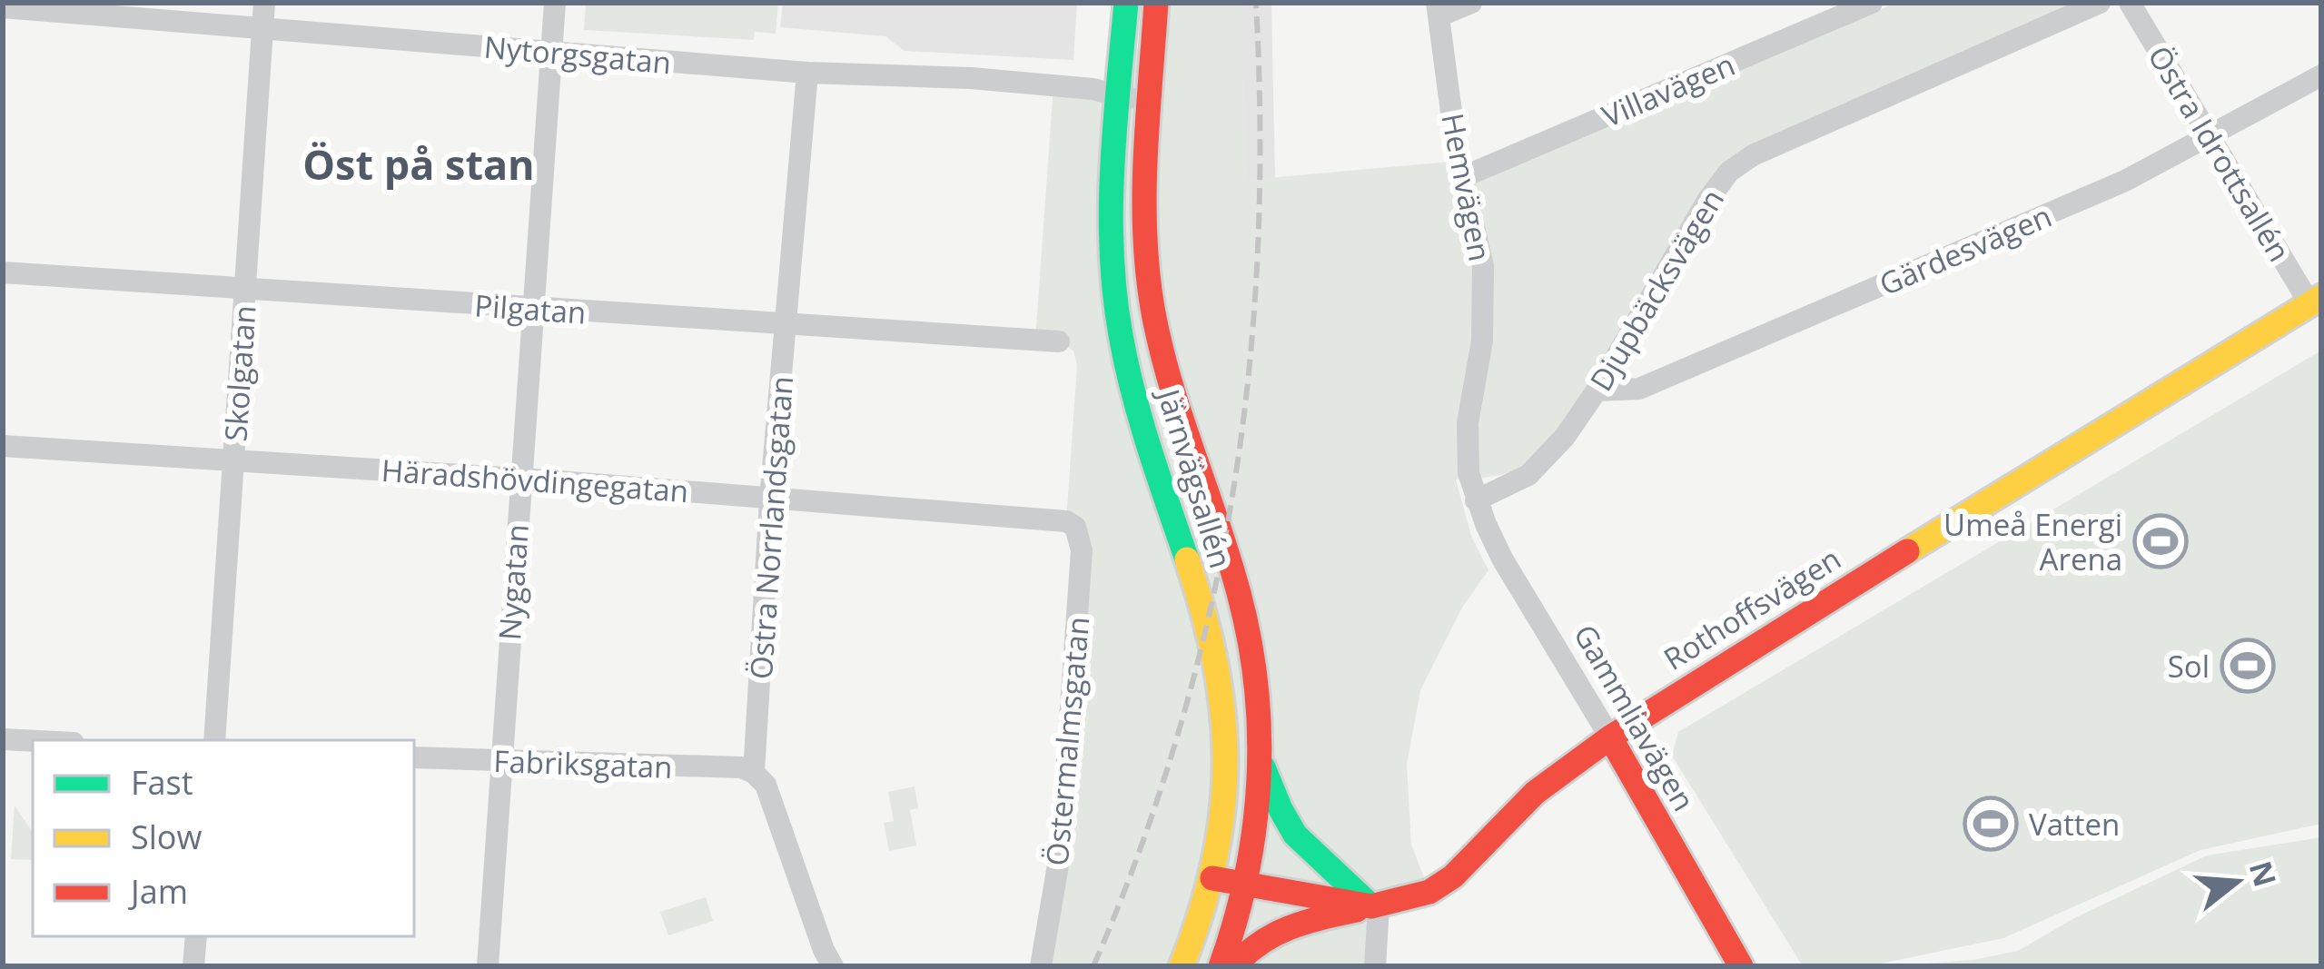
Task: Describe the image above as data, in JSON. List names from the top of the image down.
{
  "streets": {
    "main road": ["Järnvägsallén", "Rothoffsvägen", "Gammliavägen"],
    "street": [
      "Nytorgsgatan",
      "Villavägen",
      "Östra Idrottsallén",
      "Hemvägen",
      "Gärdesvägen",
      "Djupbäcksvägen",
      "Pilgatan",
      "Skolgatan",
      "Häradshövdingegatan",
      "Östra Norrlandsgatan",
      "Nygatan",
      "Östermalmsgatan",
      "Fabriksgatan"
    ]
  },
  "crossings": [
    ["Nytorgsgatan", "Skolgatan"],
    ["Nytorgsgatan", "Järnvägsallén"],
    ["Nytorgsgatan", "Östra Norrlandsgatan"],
    ["Nytorgsgatan", "Nygatan"],
    ["Villavägen", "Hemvägen"],
    ["Östra Idrottsallén", "Gärdesvägen"],
    ["Östra Idrottsallén", "Rothoffsvägen"],
    ["Hemvägen", "Djupbäcksvägen"],
    ["Hemvägen", "Gammliavägen"],
    ["Gärdesvägen", "Djupbäcksvägen"],
    ["Djupbäcksvägen", "Gammliavägen"],
    ["Pilgatan", "Skolgatan"],
    ["Pilgatan", "Östra Norrlandsgatan"],
    ["Pilgatan", "Nygatan"],
    ["Skolgatan", "Häradshövdingegatan"],
    ["Järnvägsallén", "Rothoffsvägen"],
    ["Häradshövdingegatan", "Östra Norrlandsgatan"],
    ["Häradshövdingegatan", "Nygatan"],
    ["Häradshövdingegatan", "Östermalmsgatan"],
    ["Östra Norrlandsgatan", "Fabriksgatan"],
    ["Nygatan", "Fabriksgatan"],
    ["Rothoffsvägen", "Gammliavägen"]
  ],
  "districts": ["Öst på stan"],
  "places": {
    "sports": ["Umeå Energi Arena", "Sol", "Vatten"]
  },
  "legend": ["Fast", "Slow", "Jam"],
  "north": "right"
}
